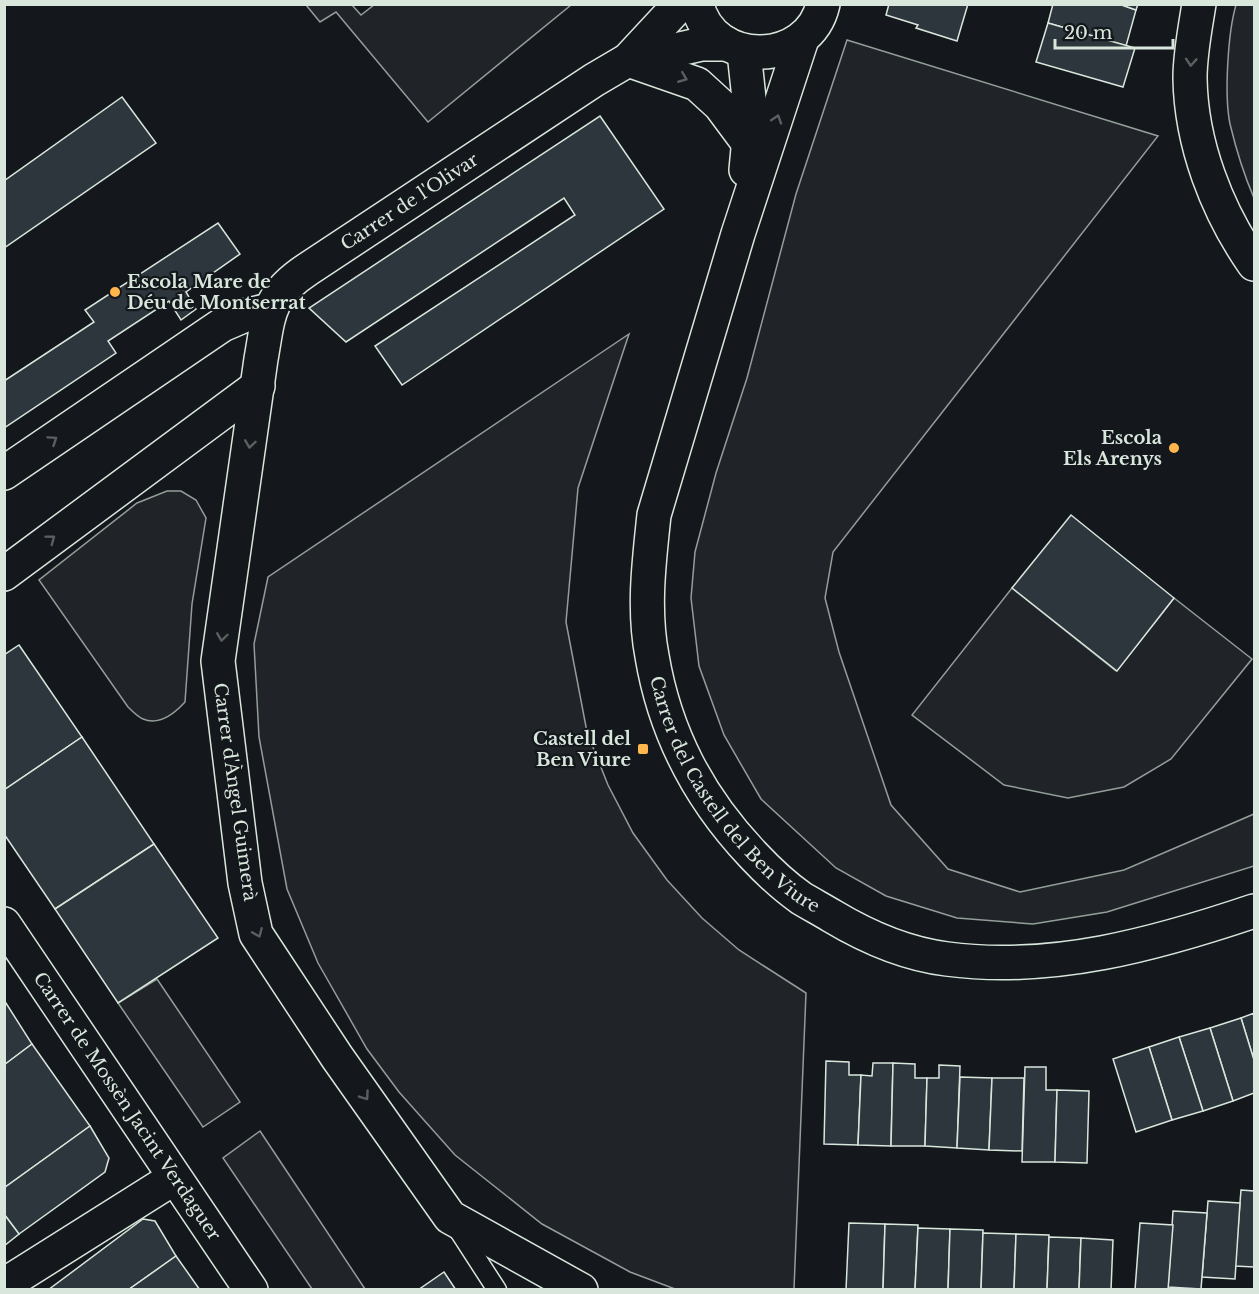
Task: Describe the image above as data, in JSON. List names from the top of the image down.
{
  "streets": {
    "street": [
      "Carrer de l'Olivar",
      "Carrer del Castell del Ben Viure",
      "Carrer d'Àngel Guimerà",
      "Carrer de Mossèn Jacint Verdaguer"
    ]
  },
  "crossings": [
    ["Carrer de l'Olivar", "Carrer del Castell del Ben Viure"],
    ["Carrer de l'Olivar", "Carrer d'Àngel Guimerà"]
  ],
  "one_way": ["Carrer d'Àngel Guimerà"],
  "places": {
    "other": ["Escola Mare de Déu de Montserrat", "Escola Els Arenys"],
    "transit": ["Castell del Ben Viure"]
  },
  "scale_bar": "20 m"
}
